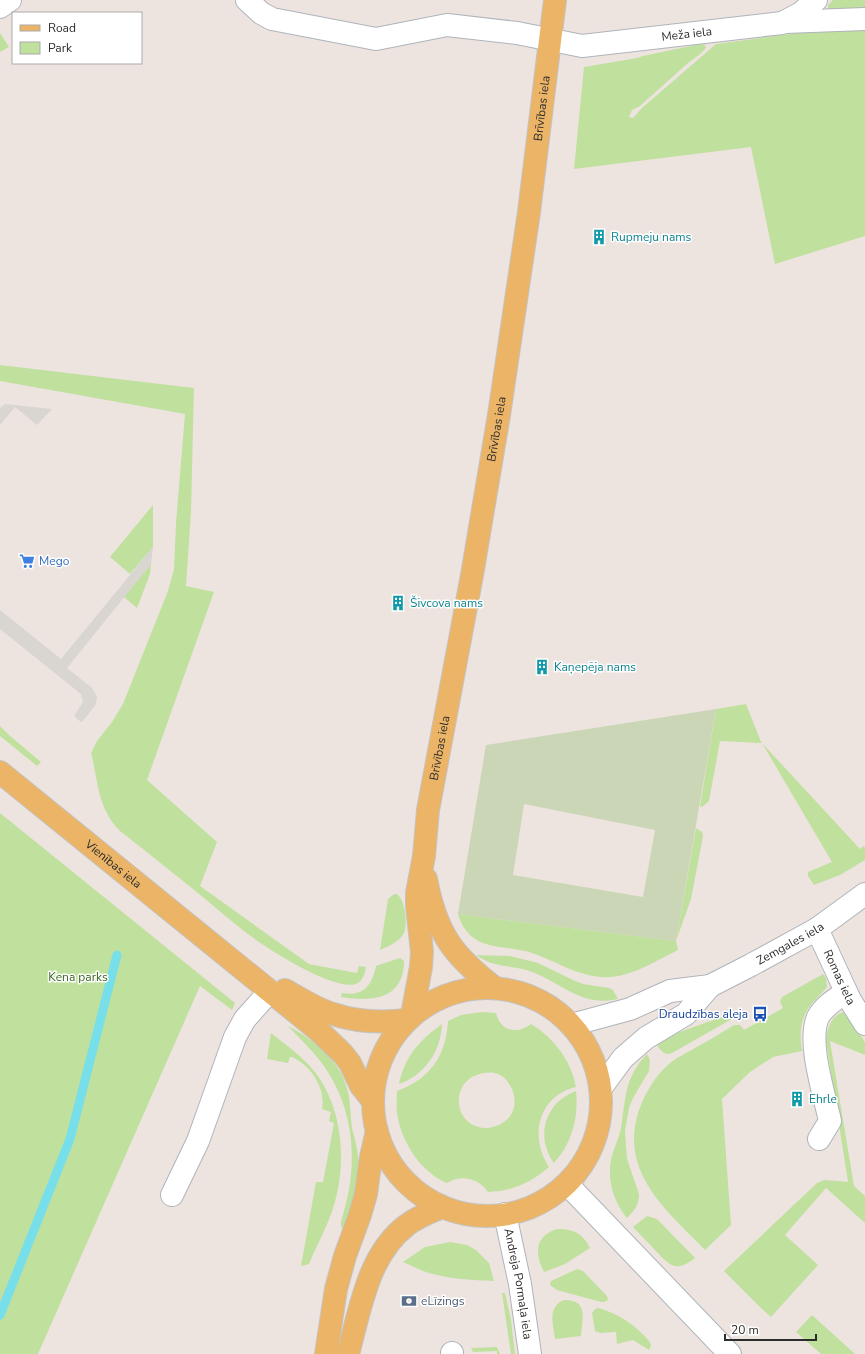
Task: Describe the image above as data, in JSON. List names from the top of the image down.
{
  "streets": {
    "main road": ["Brīvības iela", "Vienības iela"],
    "street": [
      "Meža iela",
      "Zemgales iela",
      "Romas iela",
      "Andreja Pormaļa iela"
    ]
  },
  "crossings": [
    ["Meža iela", "Brīvības iela"],
    ["Zemgales iela", "Romas iela"]
  ],
  "parks": ["Kena parks"],
  "places": {
    "building": [
      "Rupmeju nams",
      "Šivcova nams",
      "Kaņepēja nams",
      "Ehrle"
    ],
    "supermarket": ["Mego"],
    "bus stop": ["Draudzības aleja"],
    "bank": ["eLīzings"]
  },
  "legend": ["Road", "Park"],
  "scale_bar": "20 m"
}
